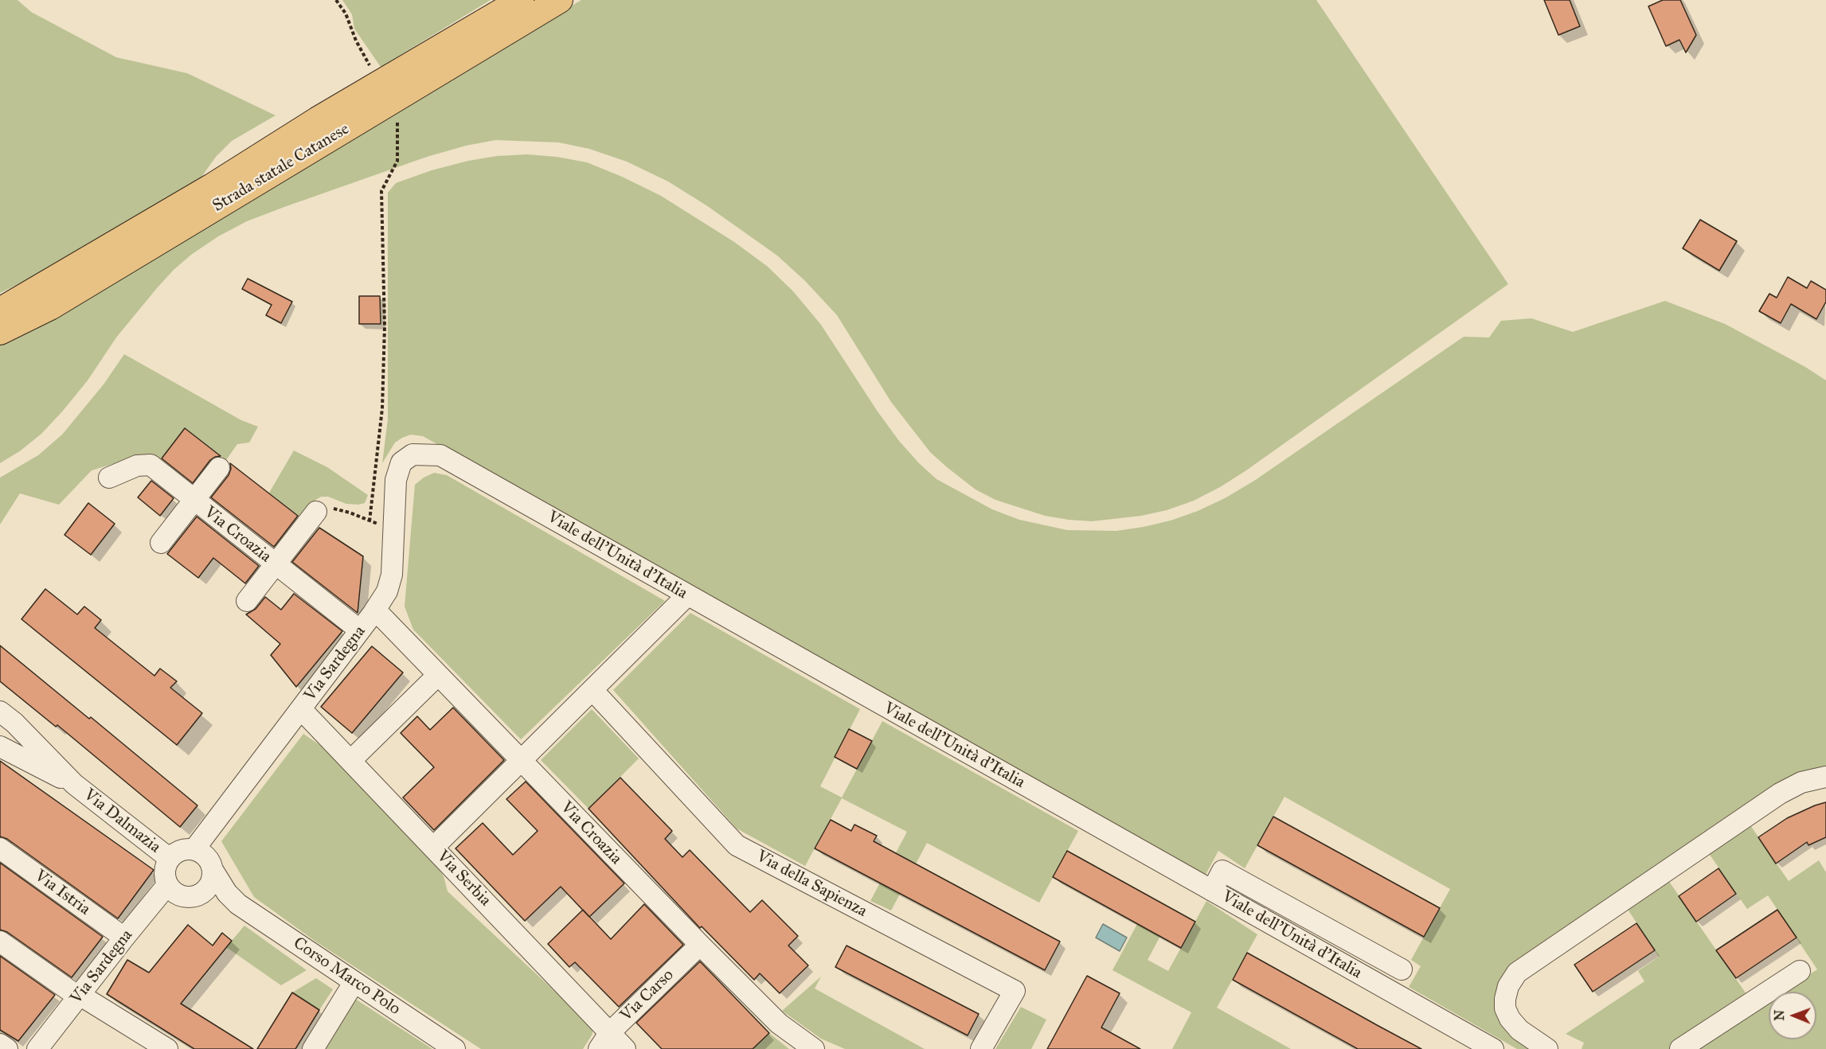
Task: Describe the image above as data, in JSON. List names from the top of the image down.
{
  "streets": {
    "main road": ["Strada statale Catanese"],
    "street": [
      "Via Croazia",
      "Viale dell'Unità d'Italia",
      "Via Sardegna",
      "Via Dalmazia",
      "Via Serbia",
      "Via della Sapienza",
      "Via Istria",
      "Corso Marco Polo",
      "Via Carso"
    ]
  },
  "crossings": [
    ["Via Croazia", "Via Sardegna"],
    ["Via Croazia", "Via Carso"],
    ["Viale dell'Unità d'Italia", "Via Sardegna"],
    ["Via Sardegna", "Via Dalmazia"],
    ["Via Sardegna", "Via Serbia"],
    ["Via Sardegna", "Via Istria"],
    ["Via Serbia", "Via Carso"]
  ],
  "north": "left"
}
